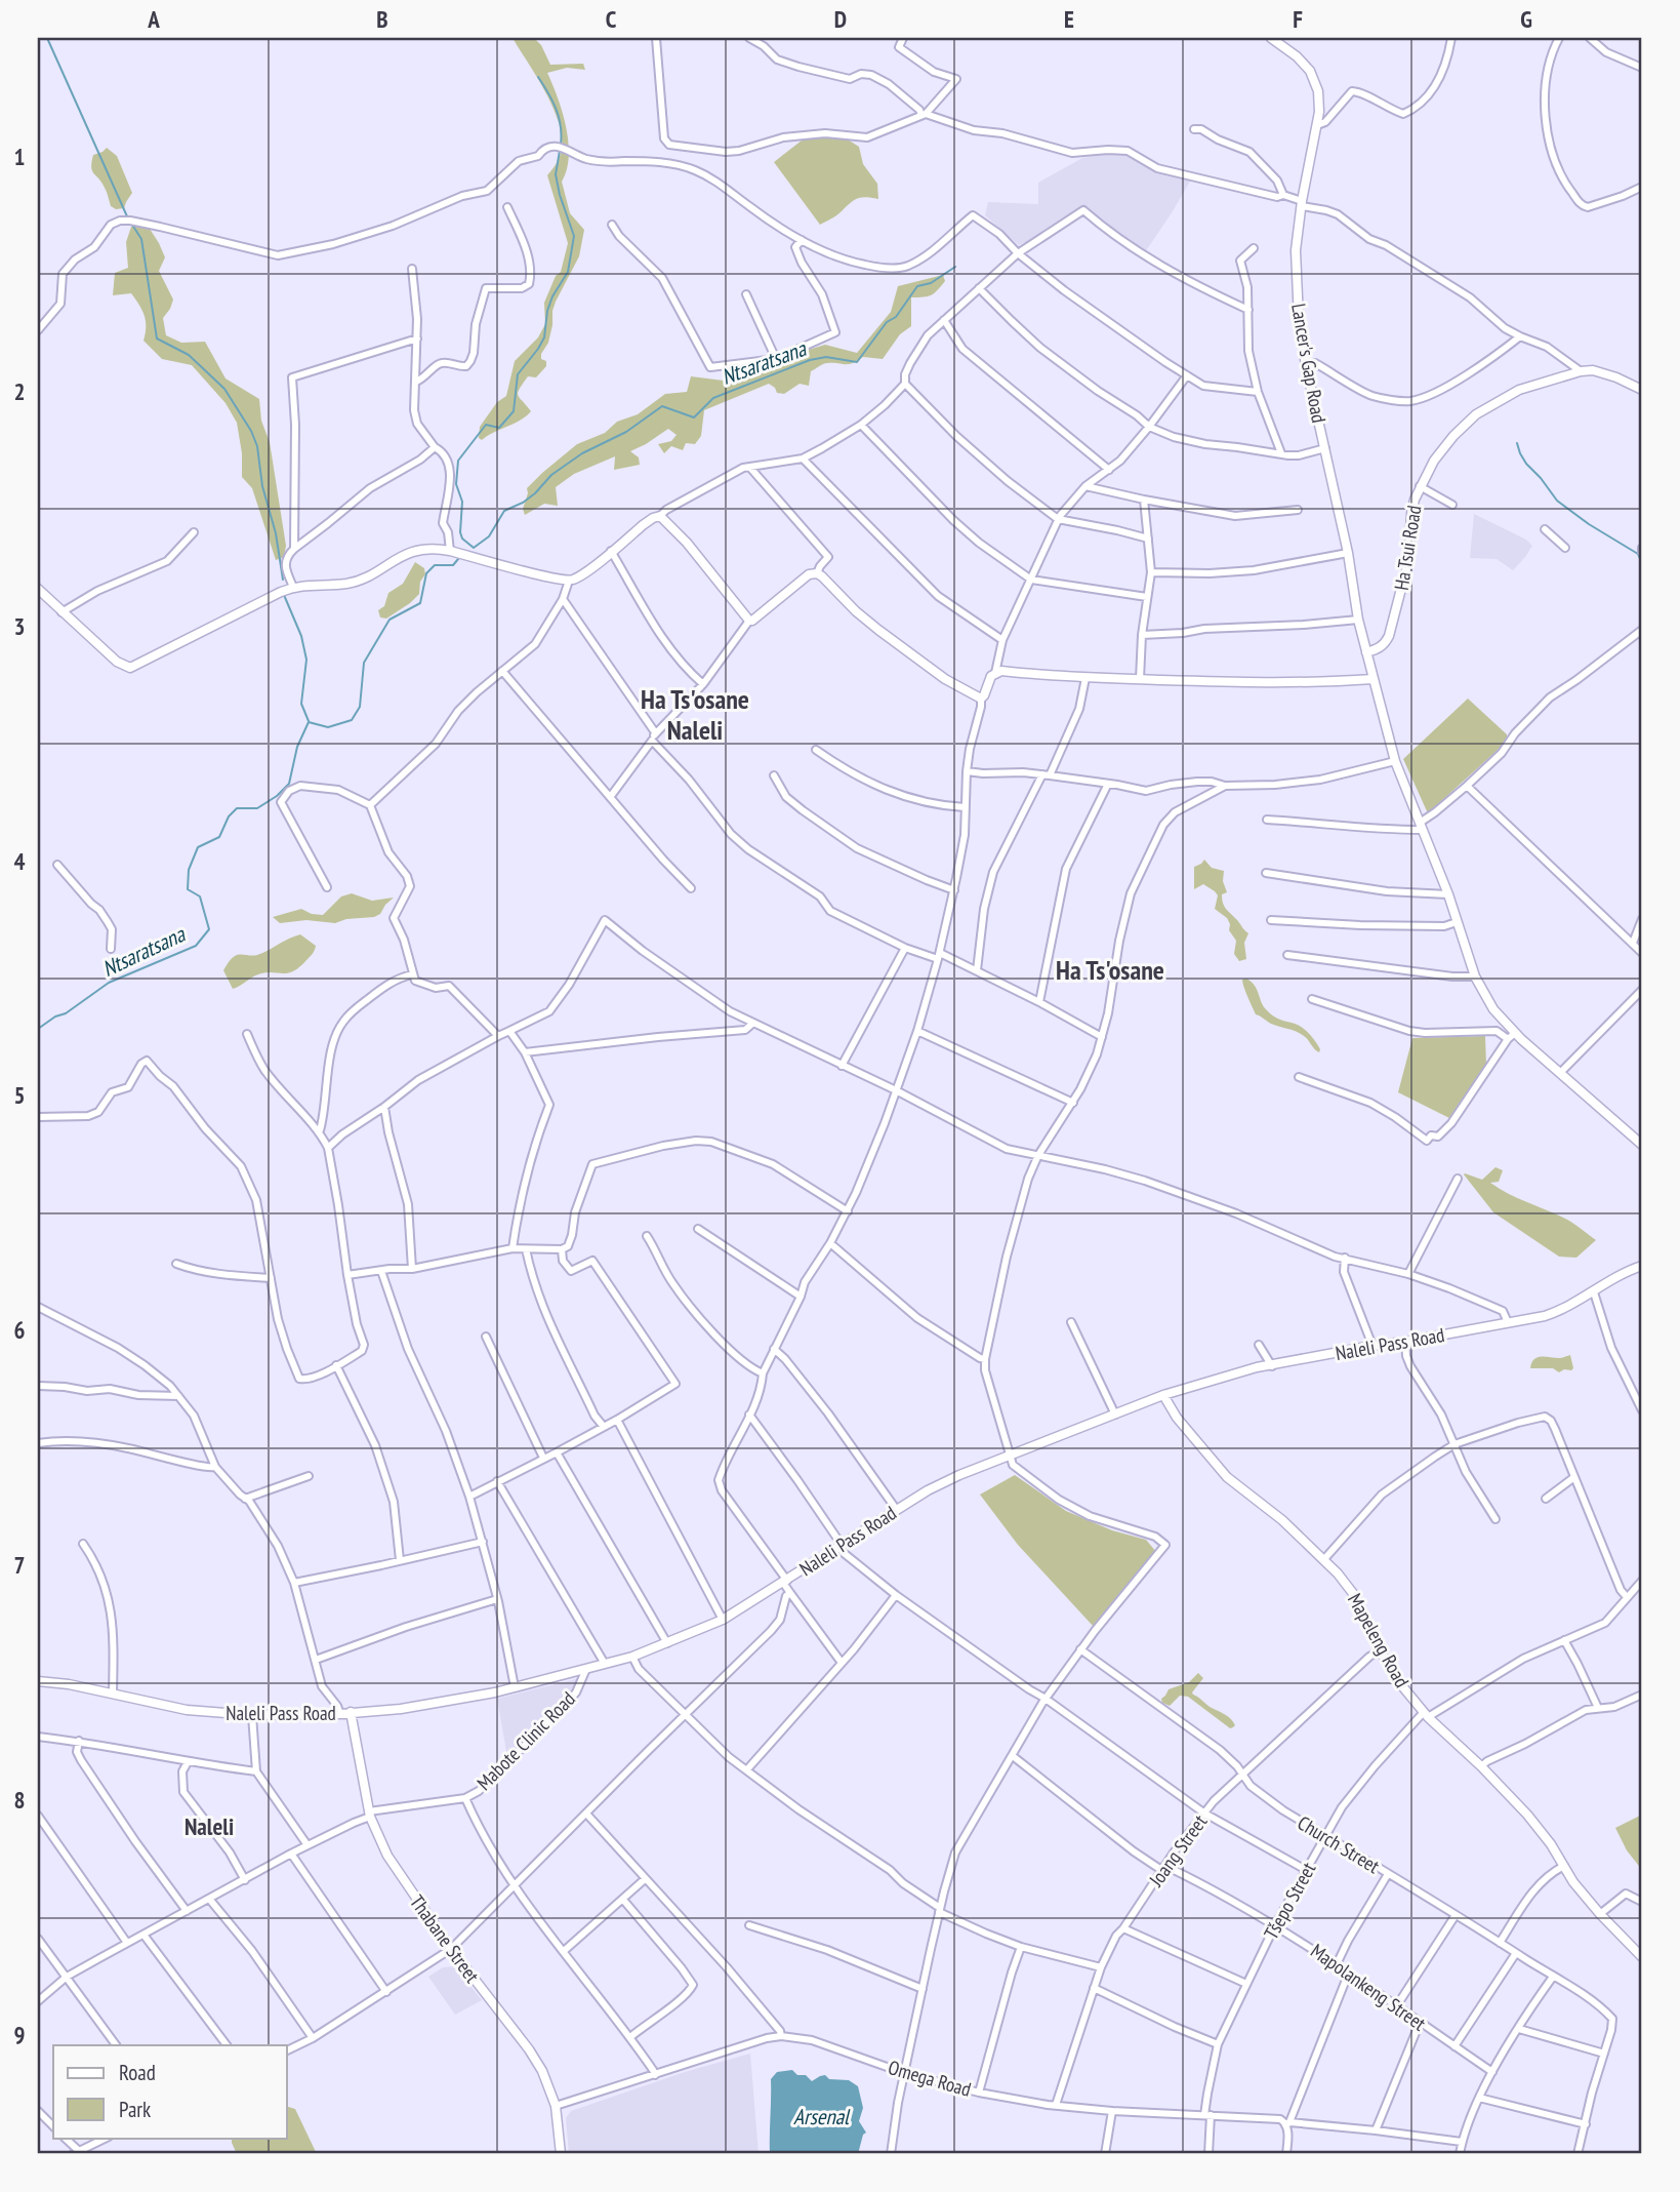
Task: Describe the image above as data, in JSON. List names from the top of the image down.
{
  "streets": {
    "street": [
      "Lancer's Gap Road",
      "Ha Tsui Road",
      "Naleli Pass Road",
      "Mapeleng Road",
      "Mabote Clinic Road",
      "Church Street",
      "Joang Street",
      "Tšepo Street",
      "Thabane Street",
      "Mapolankeng Street",
      "Omega Road"
    ]
  },
  "crossings": [
    ["Lancer's Gap Road", "Ha Tsui Road"],
    ["Naleli Pass Road", "Mapeleng Road"],
    ["Naleli Pass Road", "Mabote Clinic Road"],
    ["Naleli Pass Road", "Thabane Street"],
    ["Mapeleng Road", "Joang Street"],
    ["Mapeleng Road", "Tšepo Street"],
    ["Mabote Clinic Road", "Thabane Street"],
    ["Church Street", "Joang Street"],
    ["Church Street", "Tšepo Street"],
    ["Joang Street", "Mapolankeng Street"],
    ["Joang Street", "Omega Road"],
    ["Tšepo Street", "Mapolankeng Street"],
    ["Tšepo Street", "Omega Road"],
    ["Thabane Street", "Omega Road"]
  ],
  "districts": ["Ha Ts'osane Naleli", "Ha Ts'osane", "Naleli"],
  "water": ["Ntsaratsana", "Arsenal"],
  "legend": ["Road", "Park"],
  "grid": {
    "columns": [
      "A",
      "B",
      "C",
      "D",
      "E",
      "F",
      "G"
    ],
    "rows": [
      "1",
      "2",
      "3",
      "4",
      "5",
      "6",
      "7",
      "8",
      "9"
    ]
  }
}
